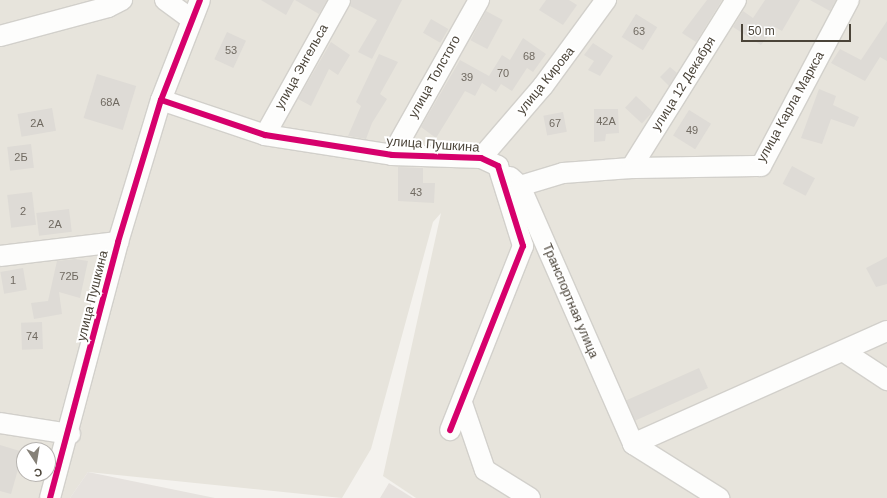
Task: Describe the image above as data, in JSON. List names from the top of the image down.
{
  "streets": {
    "street": [
      "улица Энгельса",
      "улица Толстого",
      "улица Кирова",
      "улица 12 Декабря",
      "улица Карла Маркса",
      "улица Пушкина",
      "Транспортная улица"
    ]
  },
  "crossings": [
    ["улица Энгельса", "улица Пушкина"],
    ["улица Толстого", "улица Пушкина"],
    ["улица Кирова", "улица Пушкина"],
    ["улица Кирова", "Транспортная улица"],
    ["улица 12 Декабря", "улица Карла Маркса"],
    ["улица Пушкина", "Транспортная улица"]
  ],
  "house_numbers": [
    "63",
    "53",
    "68",
    "70",
    "39",
    "68А",
    "42А",
    "2А",
    "67",
    "49",
    "2Б",
    "43",
    "2",
    "2А",
    "72Б",
    "1",
    "74"
  ],
  "scale_bar": "50 m",
  "north": "bottom"
}
